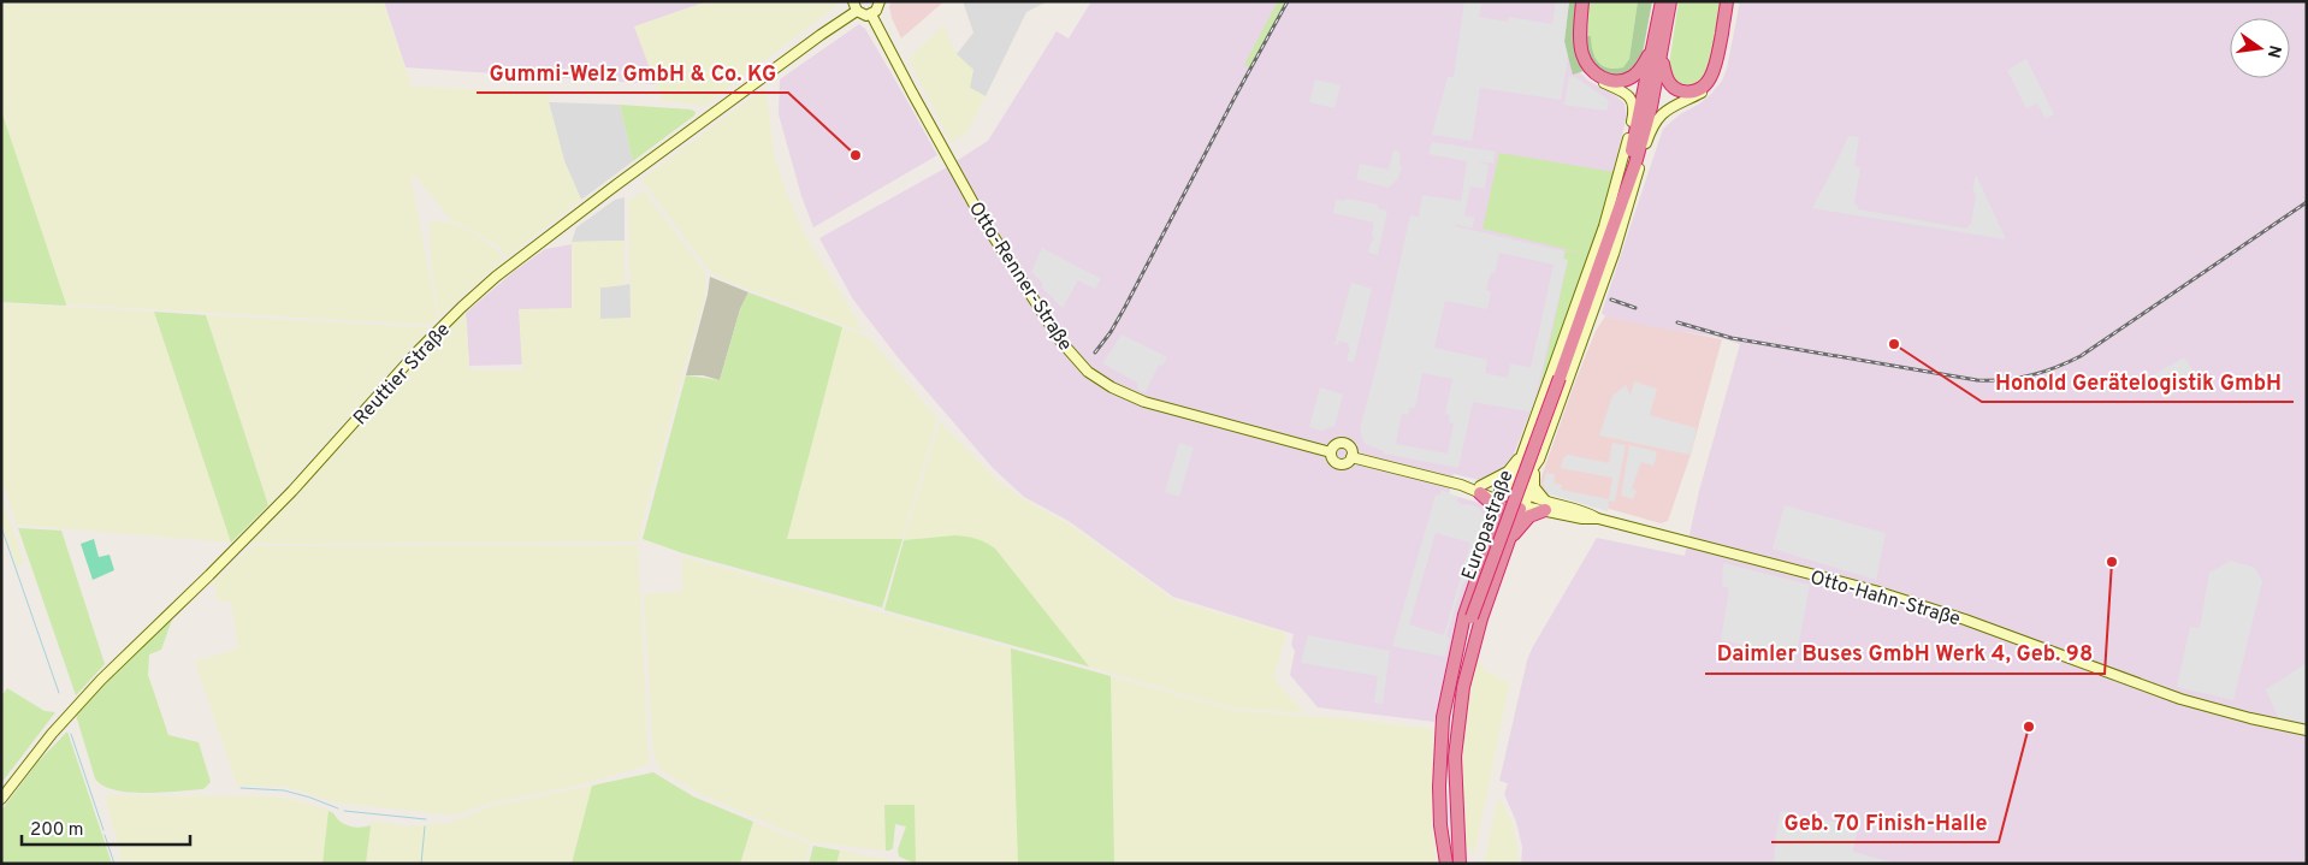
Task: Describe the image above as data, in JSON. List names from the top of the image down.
{
  "streets": {
    "highway": ["Europastraße"],
    "street": ["Otto-Renner-Straße", "Reuttier Straße", "Otto-Hahn-Straße"]
  },
  "crossings": [
    ["Otto-Renner-Straße", "Europastraße"],
    ["Otto-Renner-Straße", "Otto-Hahn-Straße"],
    ["Europastraße", "Otto-Hahn-Straße"]
  ],
  "places": [
    "Gummi-Welz GmbH & Co. KG",
    "Honold Gerätelogistik GmbH",
    "Daimler Buses GmbH Werk 4, Geb. 98",
    "Geb. 70 Finish-Halle"
  ],
  "scale_bar": "200 m",
  "north": "right"
}
